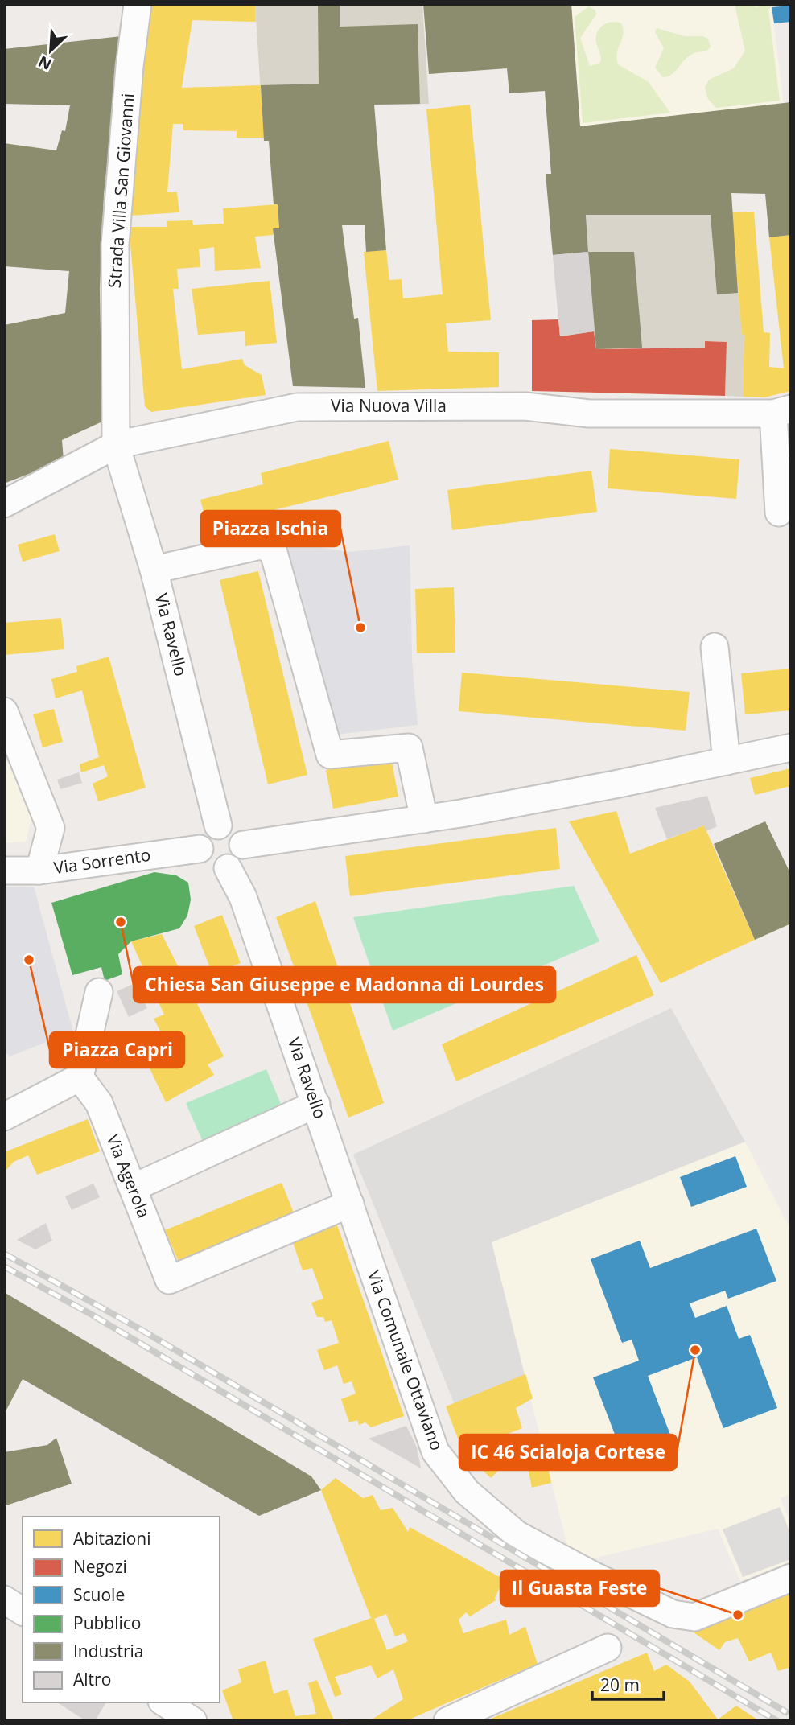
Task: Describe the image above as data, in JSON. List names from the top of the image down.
{
  "streets": {
    "street": [
      "Strada Villa San Giovanni",
      "Via Nuova Villa",
      "Via Ravello",
      "Via Sorrento",
      "Via Agerola",
      "Via Comunale Ottaviano"
    ]
  },
  "crossings": [
    ["Strada Villa San Giovanni", "Via Nuova Villa"],
    ["Strada Villa San Giovanni", "Via Ravello"],
    ["Via Nuova Villa", "Via Ravello"],
    ["Via Ravello", "Via Sorrento"],
    ["Via Ravello", "Via Agerola"],
    ["Via Ravello", "Via Comunale Ottaviano"],
    ["Via Agerola", "Via Comunale Ottaviano"]
  ],
  "places": [
    "Piazza Ischia",
    "Chiesa San Giuseppe e Madonna di Lourdes",
    "Piazza Capri",
    "IC 46 Scialoja Cortese",
    "Il Guasta Feste"
  ],
  "legend": [
    "Abitazioni",
    "Negozi",
    "Scuole",
    "Pubblico",
    "Industria",
    "Altro"
  ],
  "scale_bar": "20 m",
  "north": "bottom left"
}
